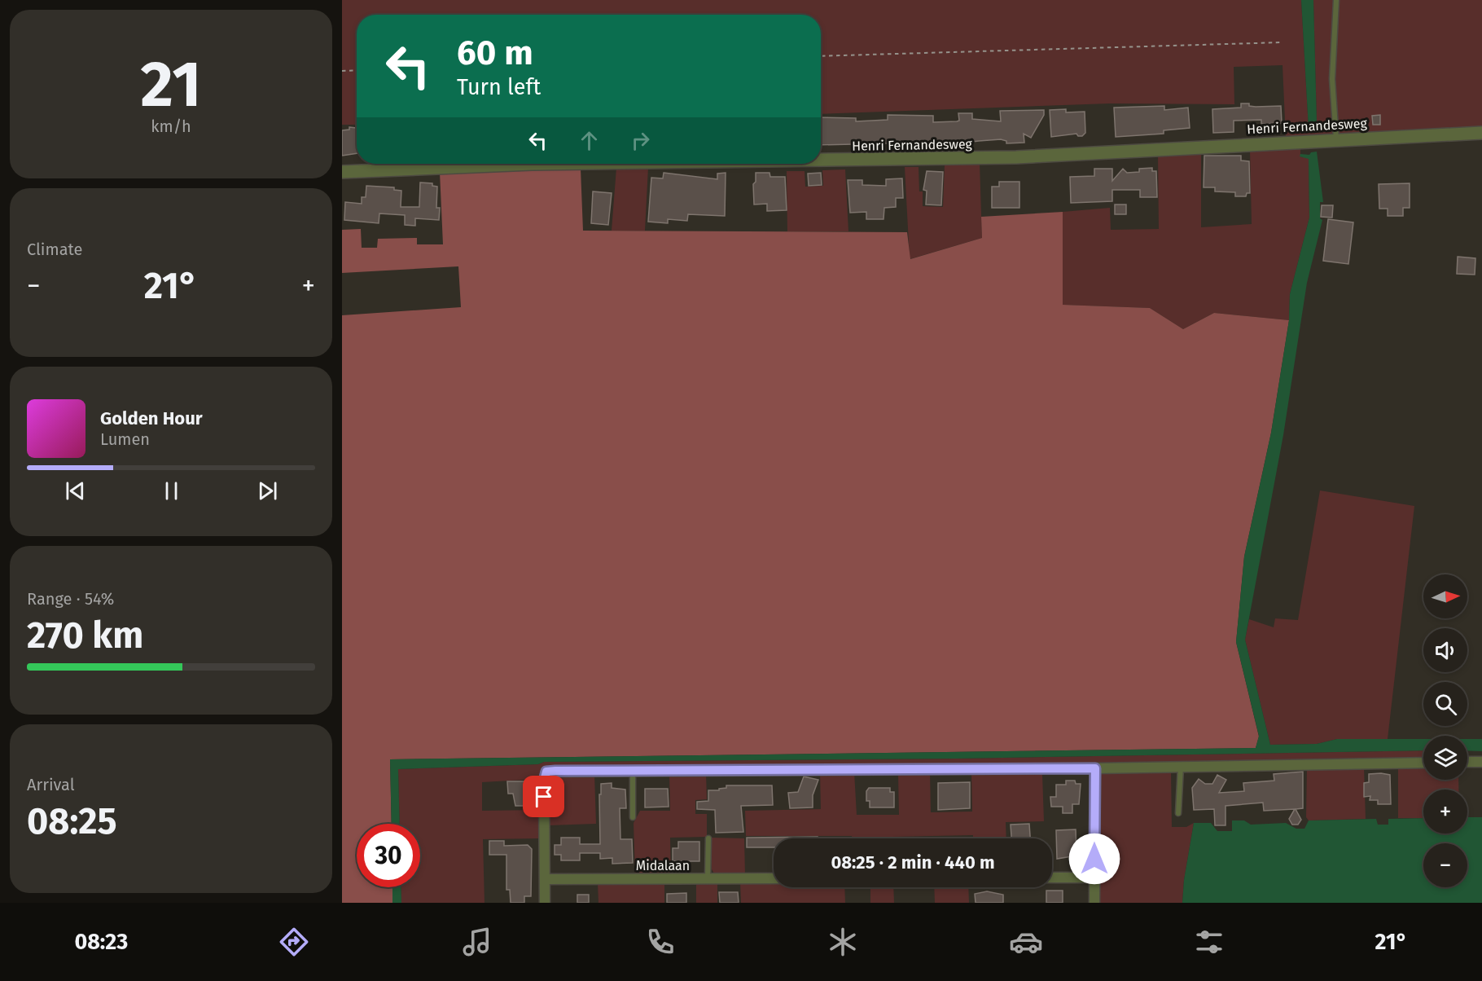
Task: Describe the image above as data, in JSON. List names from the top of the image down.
{
  "streets": {
    "street": ["Henri Fernandesweg", "Midalaan"]
  },
  "north": "right",
  "page": {
    "tile": [
      ["21", "km/h"],
      "Climate",
      ["Range · 54%", "270 km"],
      ["Arrival", "08:25"]
    ],
    "turn": ["60 m", "Turn left"],
    "heat": ["−", "21°", "+"],
    "song": ["Golden Hour", "Lumen"],
    "map_buttons": ["+", "−"],
    "limit": "30",
    "trip": "08:25 · 2 min · 440 m",
    "tabs": ["08:23", "21°"]
  }
}
